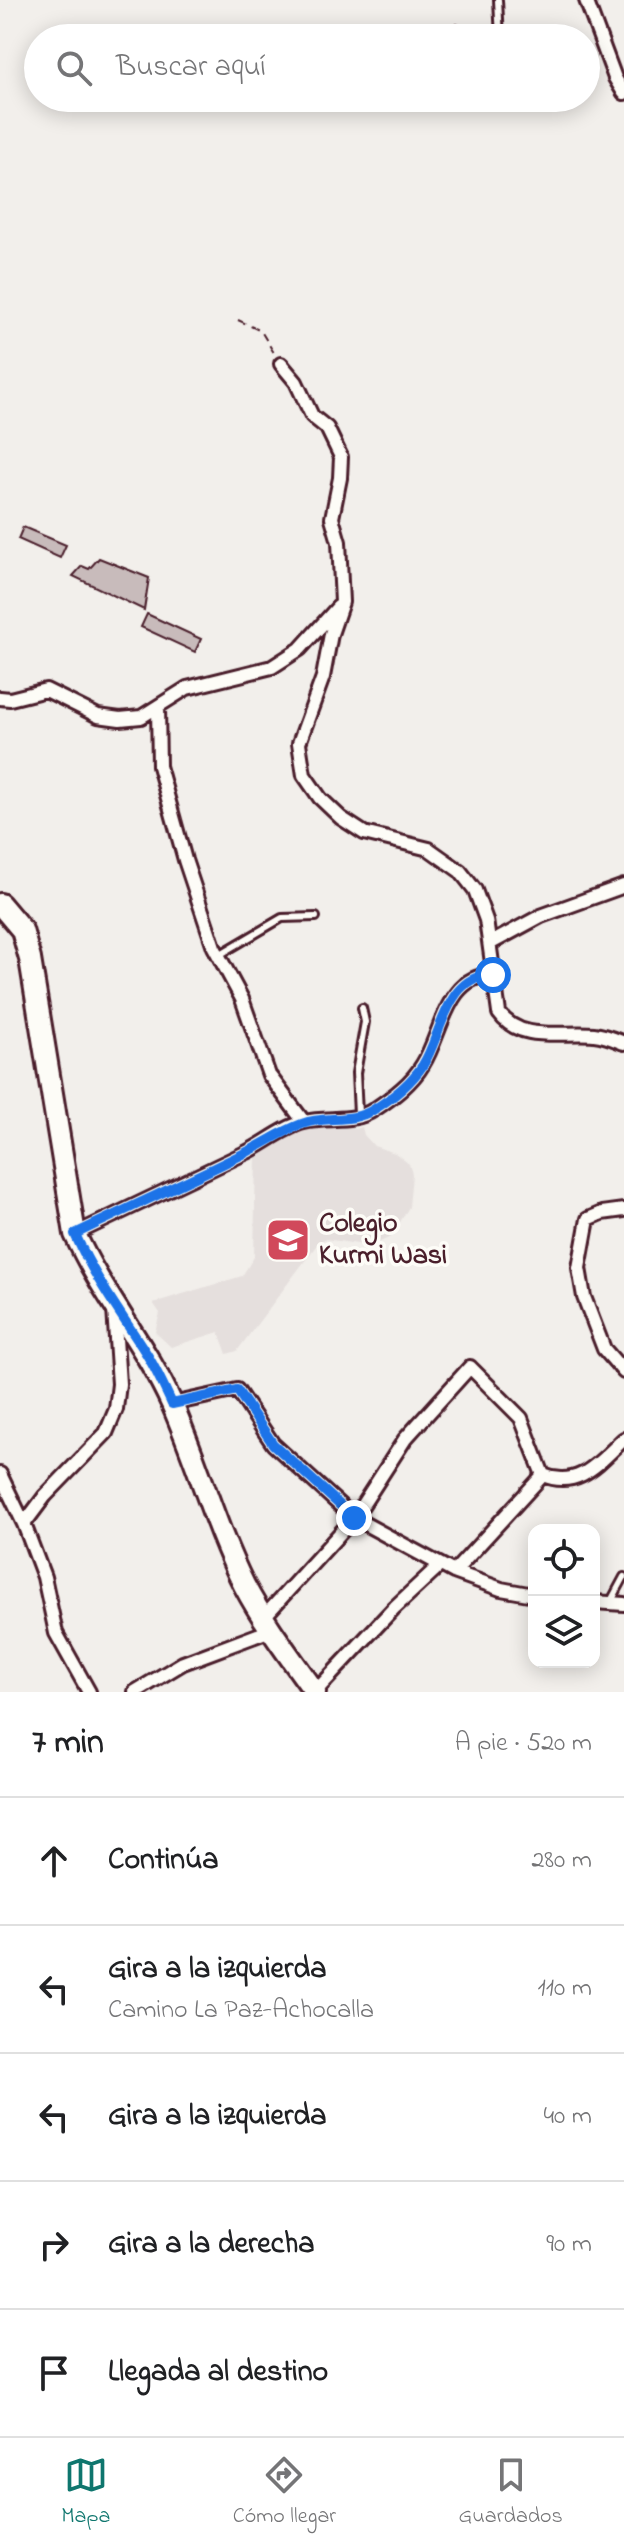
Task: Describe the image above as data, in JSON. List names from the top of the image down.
{
  "places": {
    "school or university": ["Colegio Kurmi Wasi"]
  },
  "page": {
    "search": "Buscar aquí",
    "heading": ["7 min", "A pie · 520 m"],
    "list": [
      ["Continúa", "280 m"],
      ["Gira a la izquierda", "Camino La Paz-Achocalla", "110 m"],
      ["Gira a la izquierda", "40 m"],
      ["Gira a la derecha", "90 m"],
      "Llegada al destino"
    ],
    "nav": ["Mapa", "Cómo llegar", "Guardados"]
  }
}
